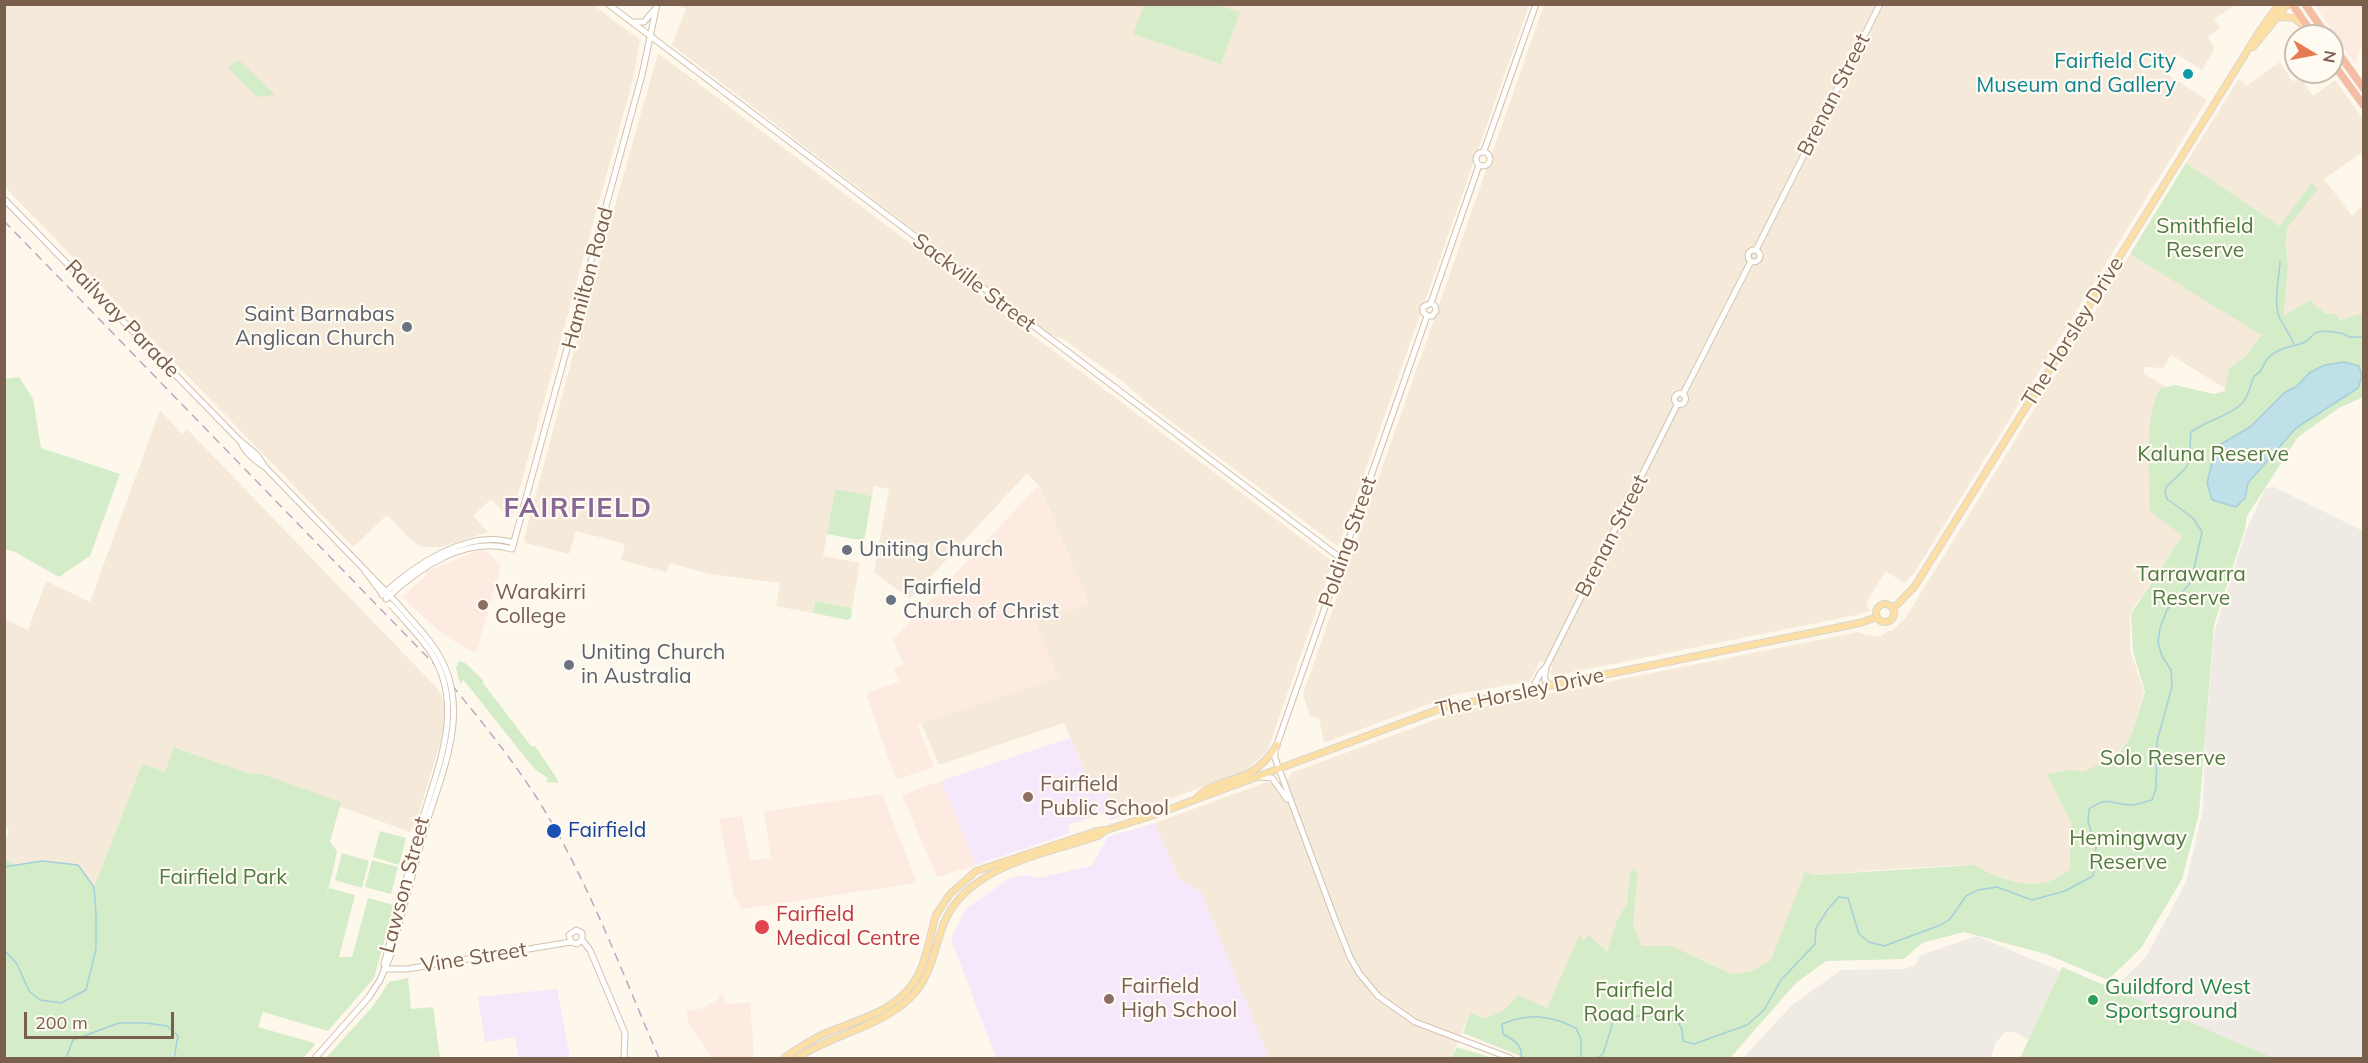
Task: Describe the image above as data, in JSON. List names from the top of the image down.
{
  "streets": {
    "main road": [
      "Brenan Street",
      "Hamilton Road",
      "Sackville Street",
      "Railway Parade",
      "The Horsley Drive",
      "Polding Street",
      "Lawson Street",
      "Vine Street"
    ]
  },
  "crossings": [
    ["Brenan Street", "The Horsley Drive"],
    ["Hamilton Road", "Sackville Street"],
    ["Hamilton Road", "Railway Parade"],
    ["Hamilton Road", "Lawson Street"],
    ["Sackville Street", "Polding Street"],
    ["Railway Parade", "Lawson Street"],
    ["The Horsley Drive", "Polding Street"],
    ["Lawson Street", "Vine Street"]
  ],
  "districts": ["FAIRFIELD"],
  "parks": [
    "Smithfield Reserve",
    "Kaluna Reserve",
    "Tarrawarra Reserve",
    "Solo Reserve",
    "Hemingway Reserve",
    "Fairfield Park",
    "Fairfield Road Park"
  ],
  "places": [
    "Fairfield City Museum and Gallery",
    "Saint Barnabas Anglican Church",
    "Uniting Church",
    "Fairfield Church of Christ",
    "Warakirri College",
    "Uniting Church in Australia",
    "Fairfield Public School",
    "Fairfield",
    "Fairfield Medical Centre",
    "Fairfield High School",
    "Guildford West Sportsground"
  ],
  "scale_bar": "200 m",
  "north": "right"
}
